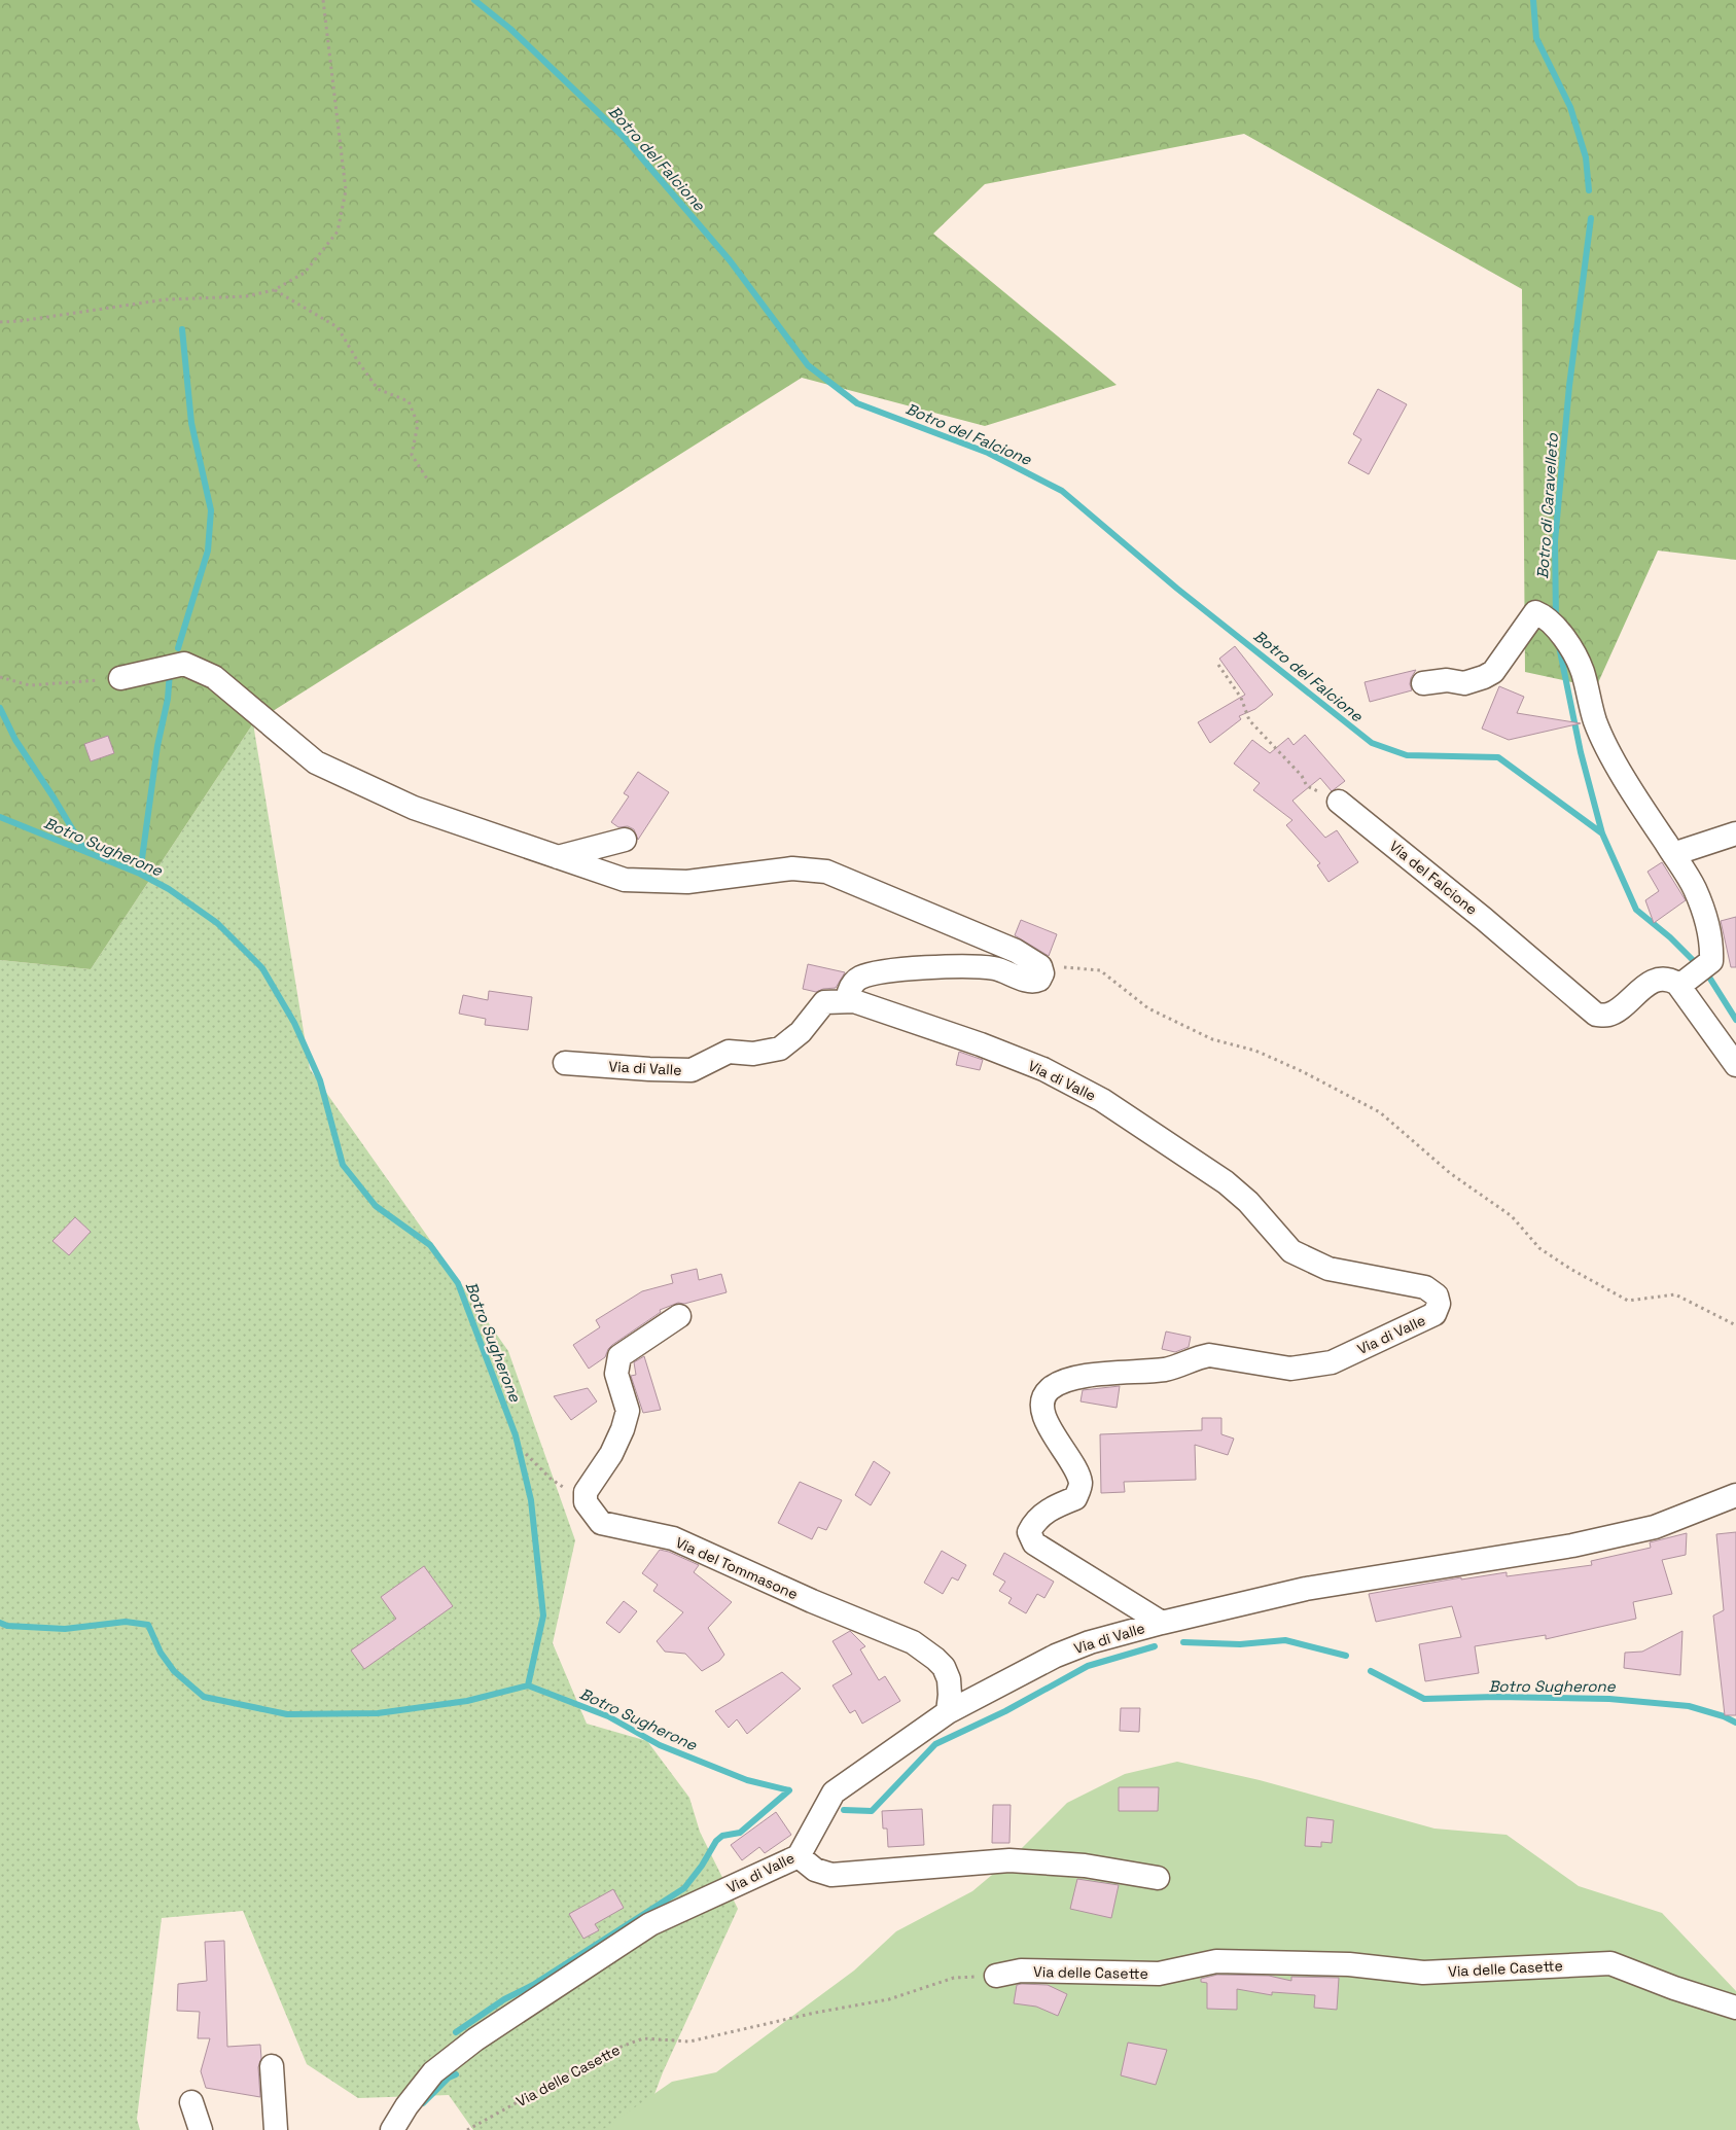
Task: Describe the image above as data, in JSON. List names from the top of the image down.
{
  "streets": {
    "street": [
      "Via del Falcione",
      "Via di Valle",
      "Via del Tommasone",
      "Via delle Casette"
    ]
  },
  "crossings": [
    ["Via di Valle", "Via del Tommasone"]
  ],
  "water": ["Botro del Falcione", "Botro di Caravelleto", "Botro Sugherone"]
}
